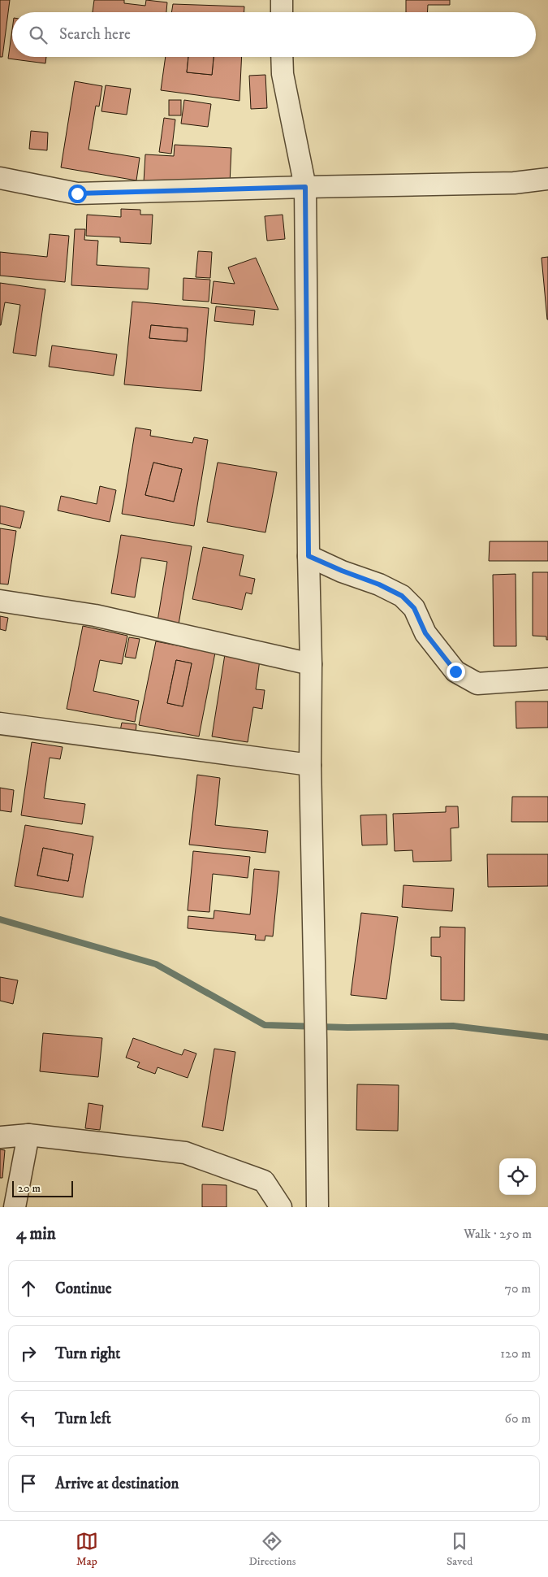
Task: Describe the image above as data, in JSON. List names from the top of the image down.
{
  "scale_bar": "20 m",
  "page": {
    "search": "Search here",
    "scale": "20 m",
    "heading": ["4 min", "Walk · 250 m"],
    "list": [
      ["Continue", "70 m"],
      ["Turn right", "120 m"],
      ["Turn left", "60 m"],
      "Arrive at destination"
    ],
    "nav": ["Map", "Directions", "Saved"]
  }
}
